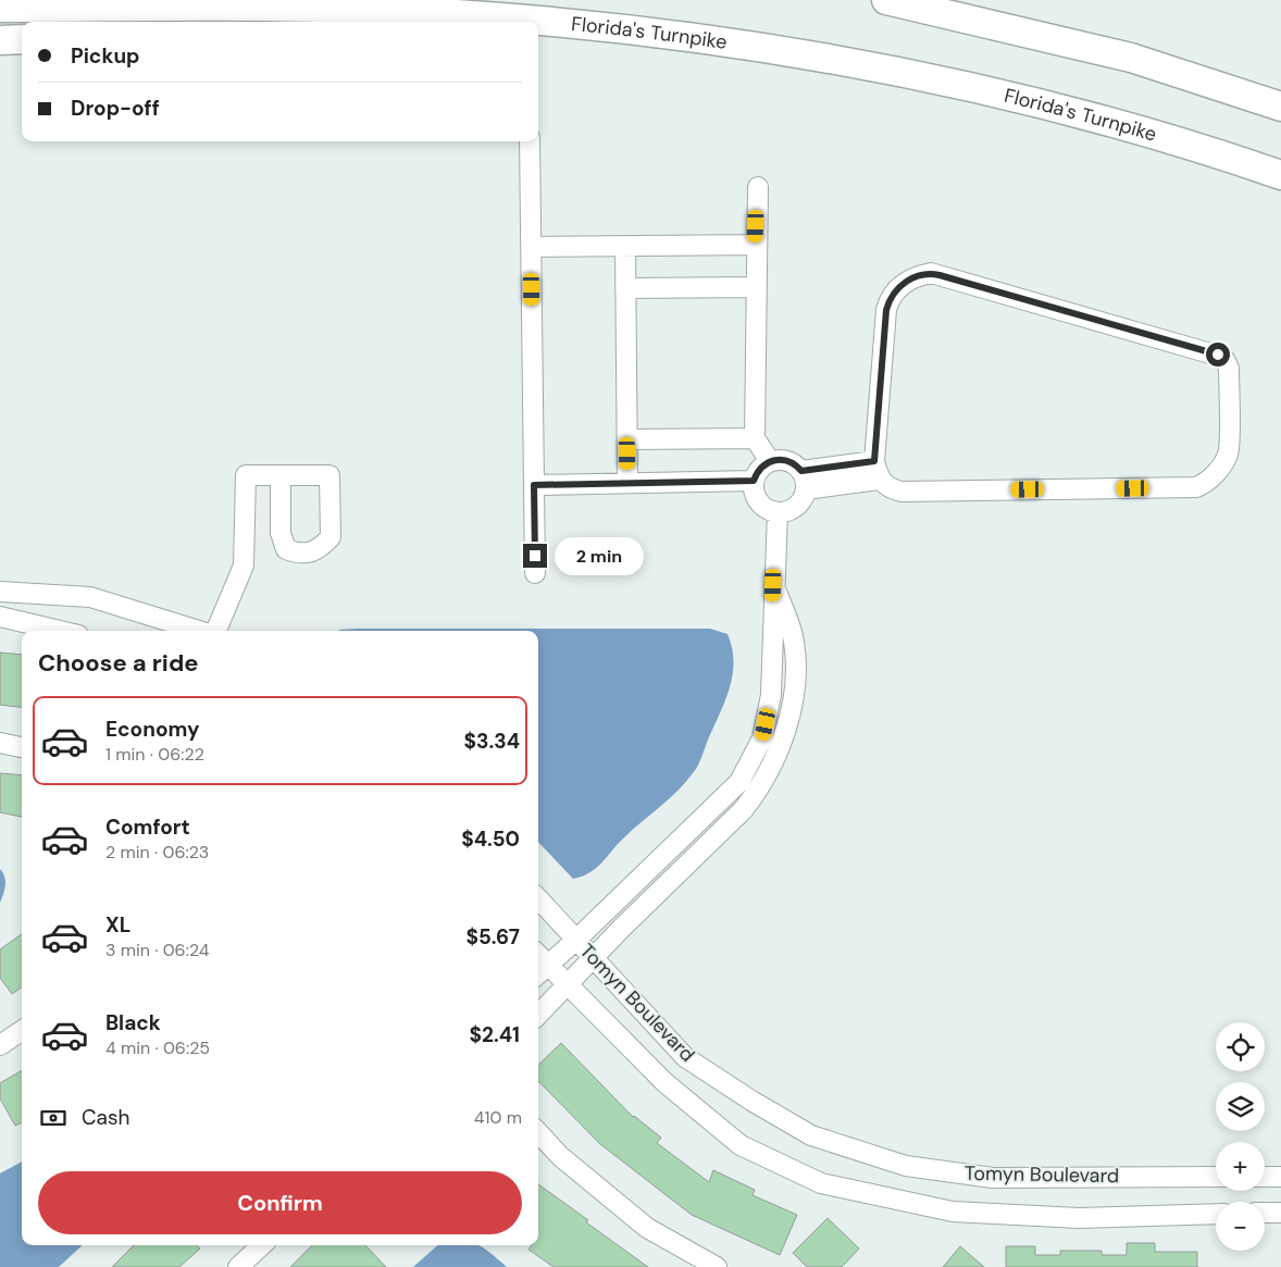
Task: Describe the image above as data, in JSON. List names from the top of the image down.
{
  "streets": {
    "highway": ["Florida's Turnpike"],
    "street": ["Tomyn Boulevard"]
  },
  "page": {
    "banner": ["Pickup", "Drop-off"],
    "bubble": "2 min",
    "heading": "Choose a ride",
    "list": [
      {
        "name": "Economy",
        "note": "1 min · 06:22",
        "value": "$3.34"
      },
      {
        "name": "Comfort",
        "note": "2 min · 06:23",
        "value": "$4.50"
      },
      {
        "name": "XL",
        "note": "3 min · 06:24",
        "value": "$5.67"
      },
      {
        "name": "Black",
        "note": "4 min · 06:25",
        "value": "$2.41"
      }
    ],
    "map_buttons": ["+", "−"],
    "pay": ["Cash", "410 m"],
    "buttons": "Confirm"
  }
}
